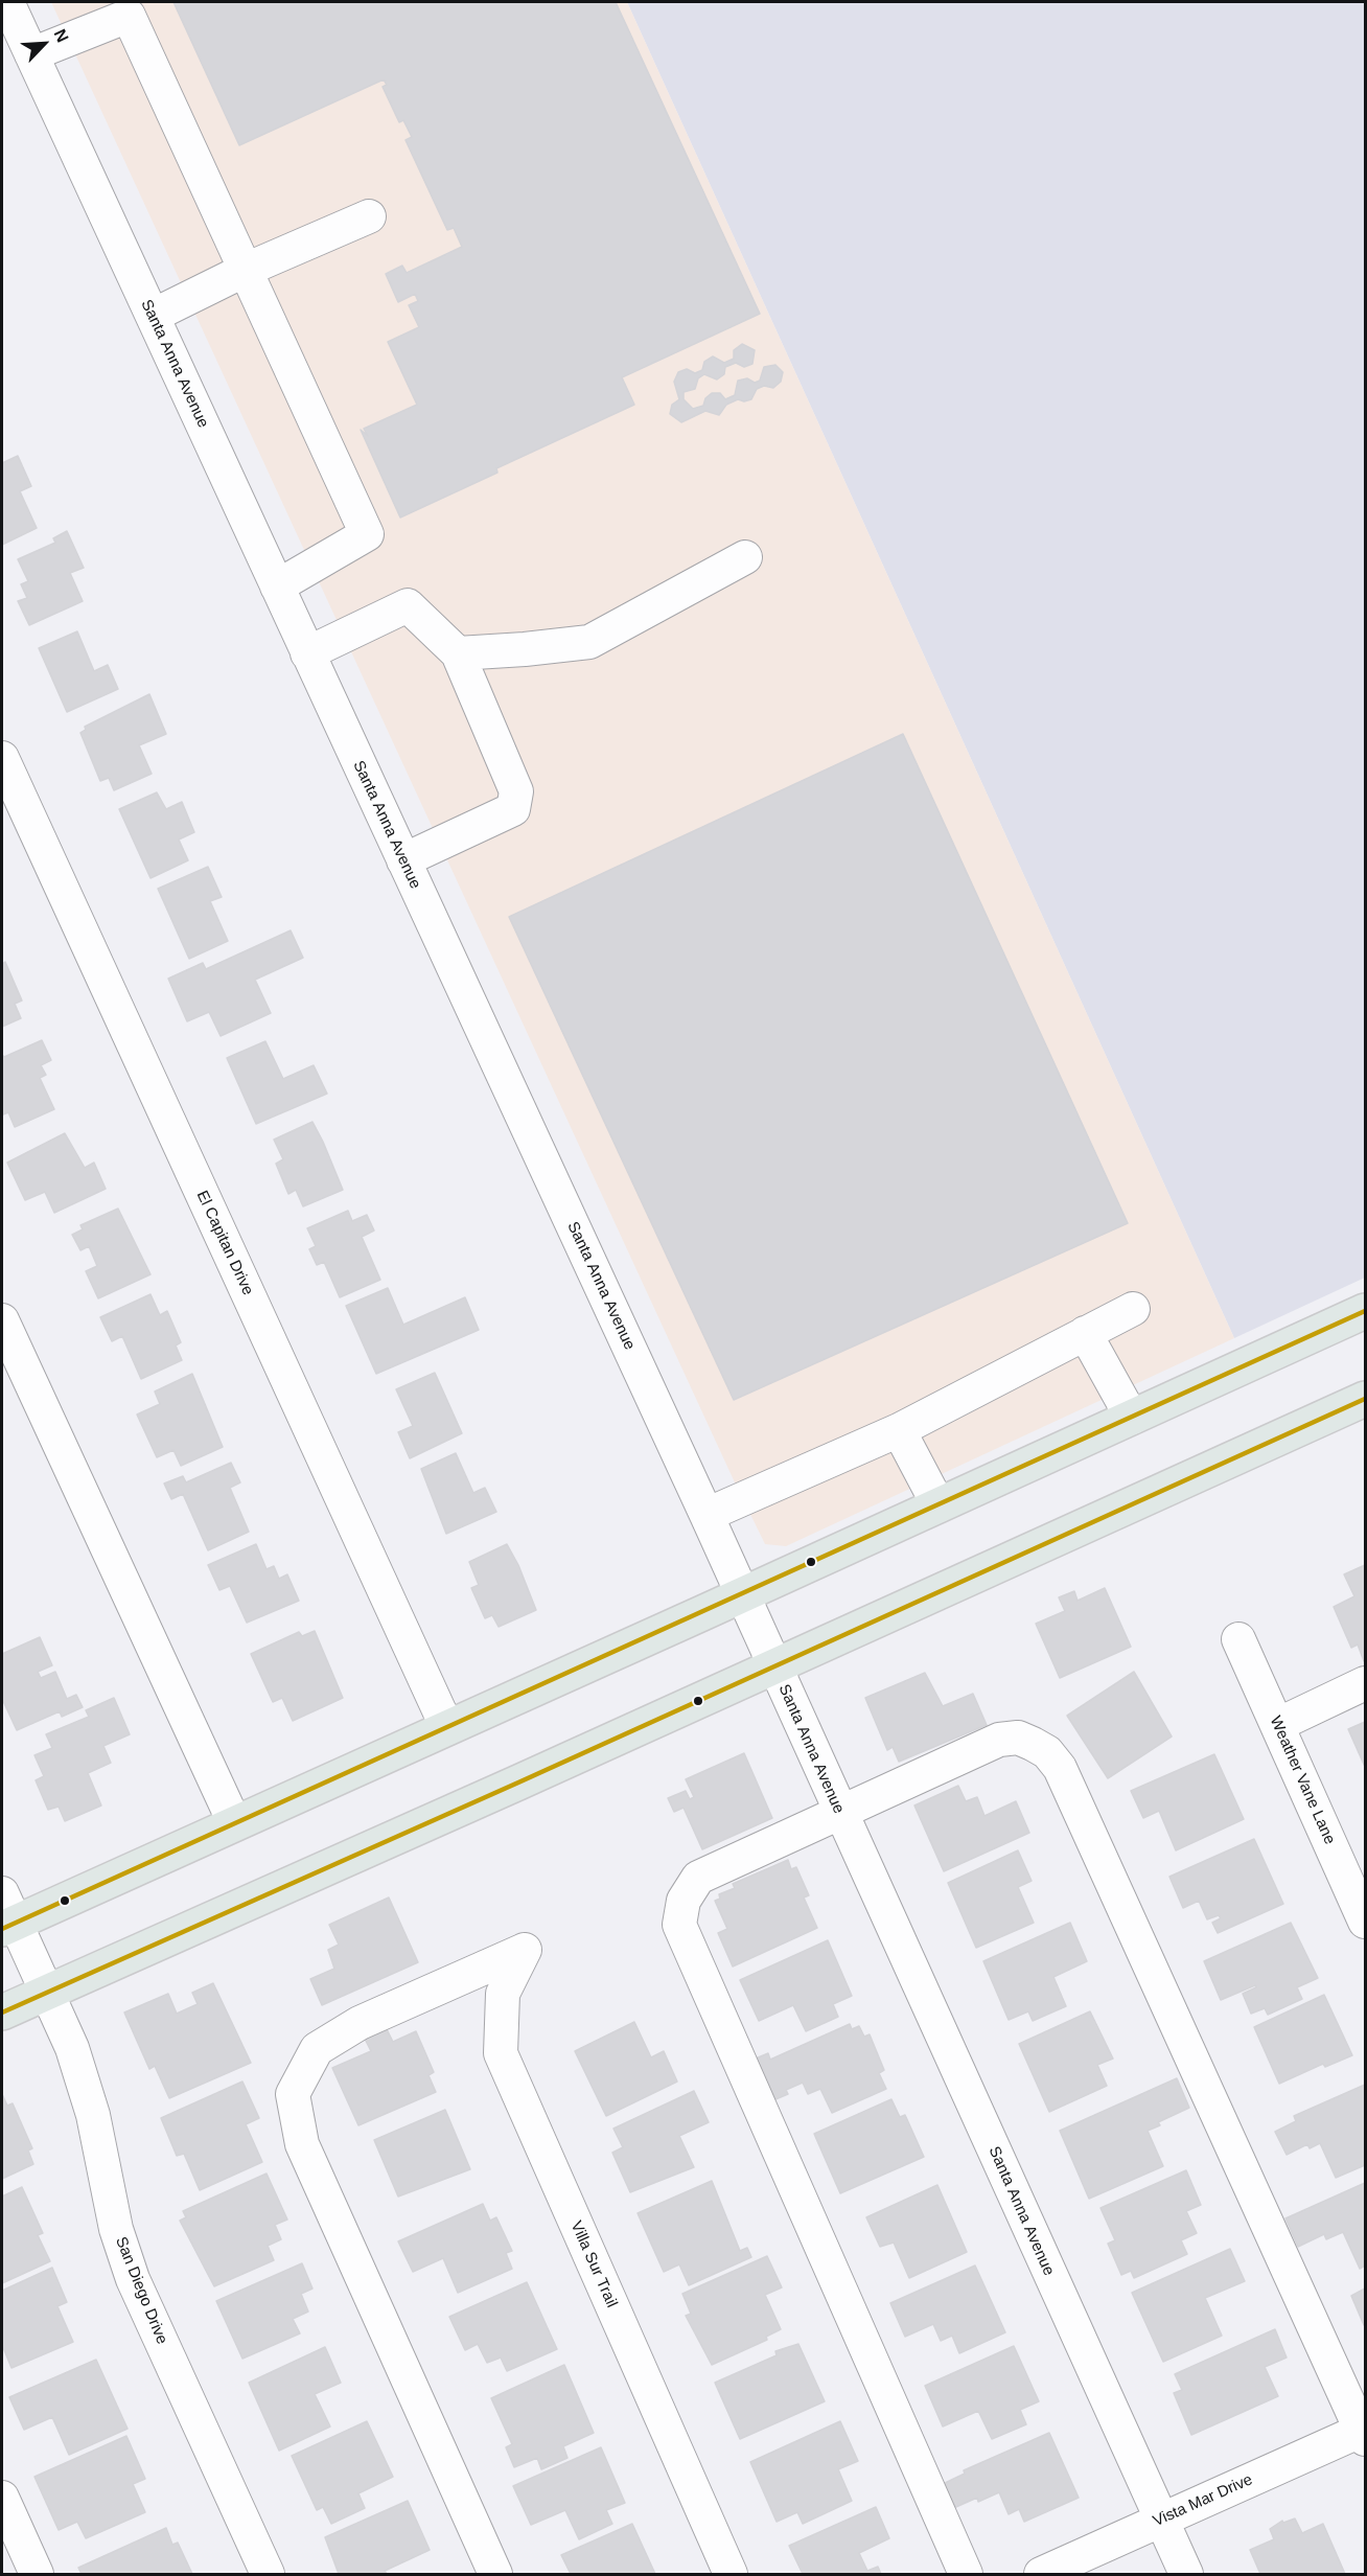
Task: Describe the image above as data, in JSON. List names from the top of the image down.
{
  "streets": {
    "street": [
      "Santa Anna Avenue",
      "El Capitan Drive",
      "Weather Vane Lane",
      "Villa Sur Trail",
      "San Diego Drive",
      "Vista Mar Drive"
    ]
  },
  "crossings": [
    ["Santa Anna Avenue", "Vista Mar Drive"]
  ],
  "north": "top right"
}
